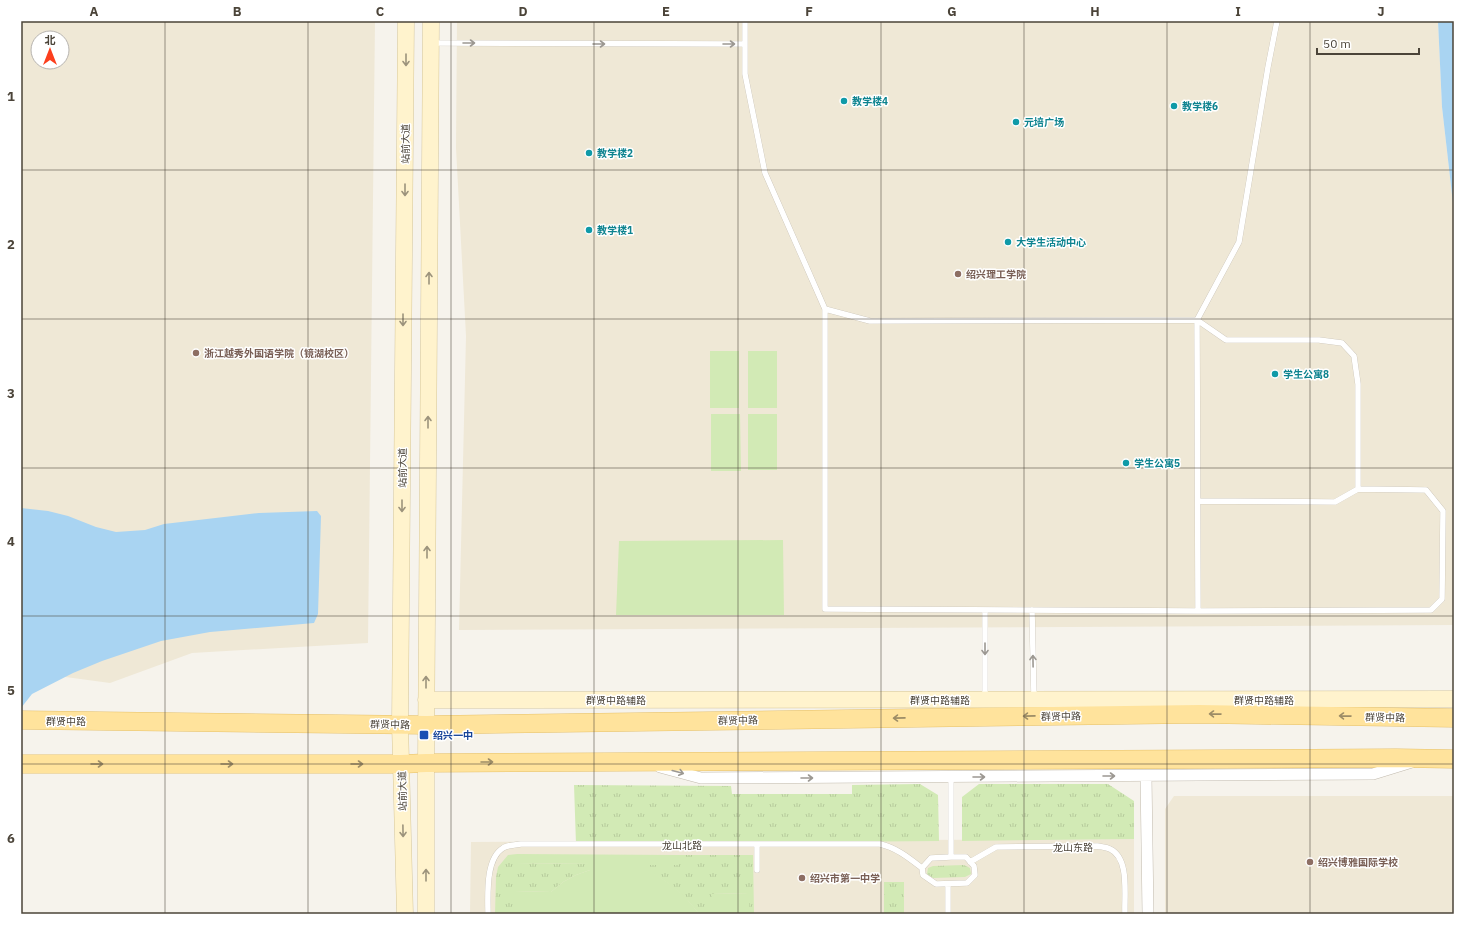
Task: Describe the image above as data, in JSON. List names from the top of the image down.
{
  "streets": {
    "main road": ["站前大道", "群贤中路辅路", "群贤中路"],
    "lane": ["龙山北路", "龙山东路"]
  },
  "crossings": [
    ["站前大道", "群贤中路"]
  ],
  "places": {
    "other": [
      "教学楼4",
      "教学楼6",
      "元培广场",
      "教学楼2",
      "教学楼1",
      "大学生活动中心",
      "绍兴理工学院",
      "浙江越秀外国语学院（镜湖校区）",
      "学生公寓8",
      "学生公寓5",
      "绍兴博雅国际学校",
      "绍兴市第一中学"
    ],
    "transit": ["绍兴一中"]
  },
  "scale_bar": "50 m",
  "north": "top",
  "grid": {
    "columns": [
      "A",
      "B",
      "C",
      "D",
      "E",
      "F",
      "G",
      "H",
      "I",
      "J"
    ],
    "rows": [
      "1",
      "2",
      "3",
      "4",
      "5",
      "6"
    ]
  }
}
